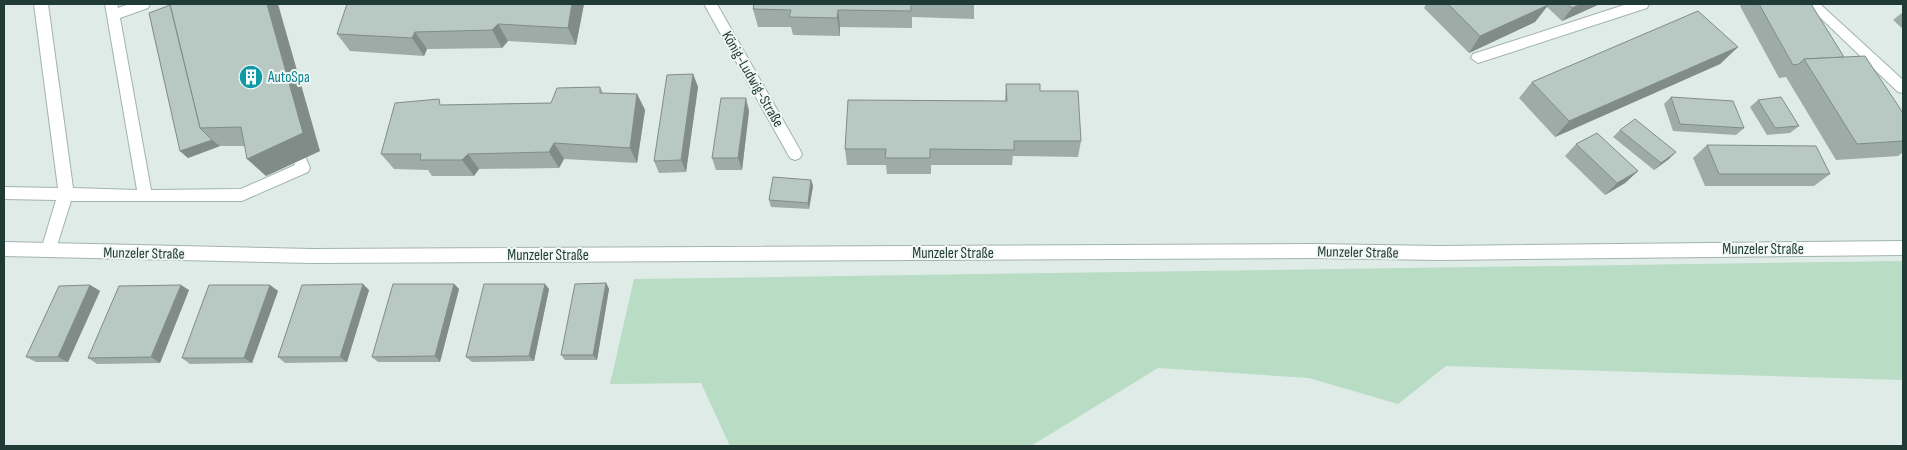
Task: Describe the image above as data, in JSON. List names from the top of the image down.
{
  "streets": {
    "street": ["König-Ludwig-Straße", "Munzeler Straße"]
  },
  "places": {
    "building": ["AutoSpa"]
  }
}
